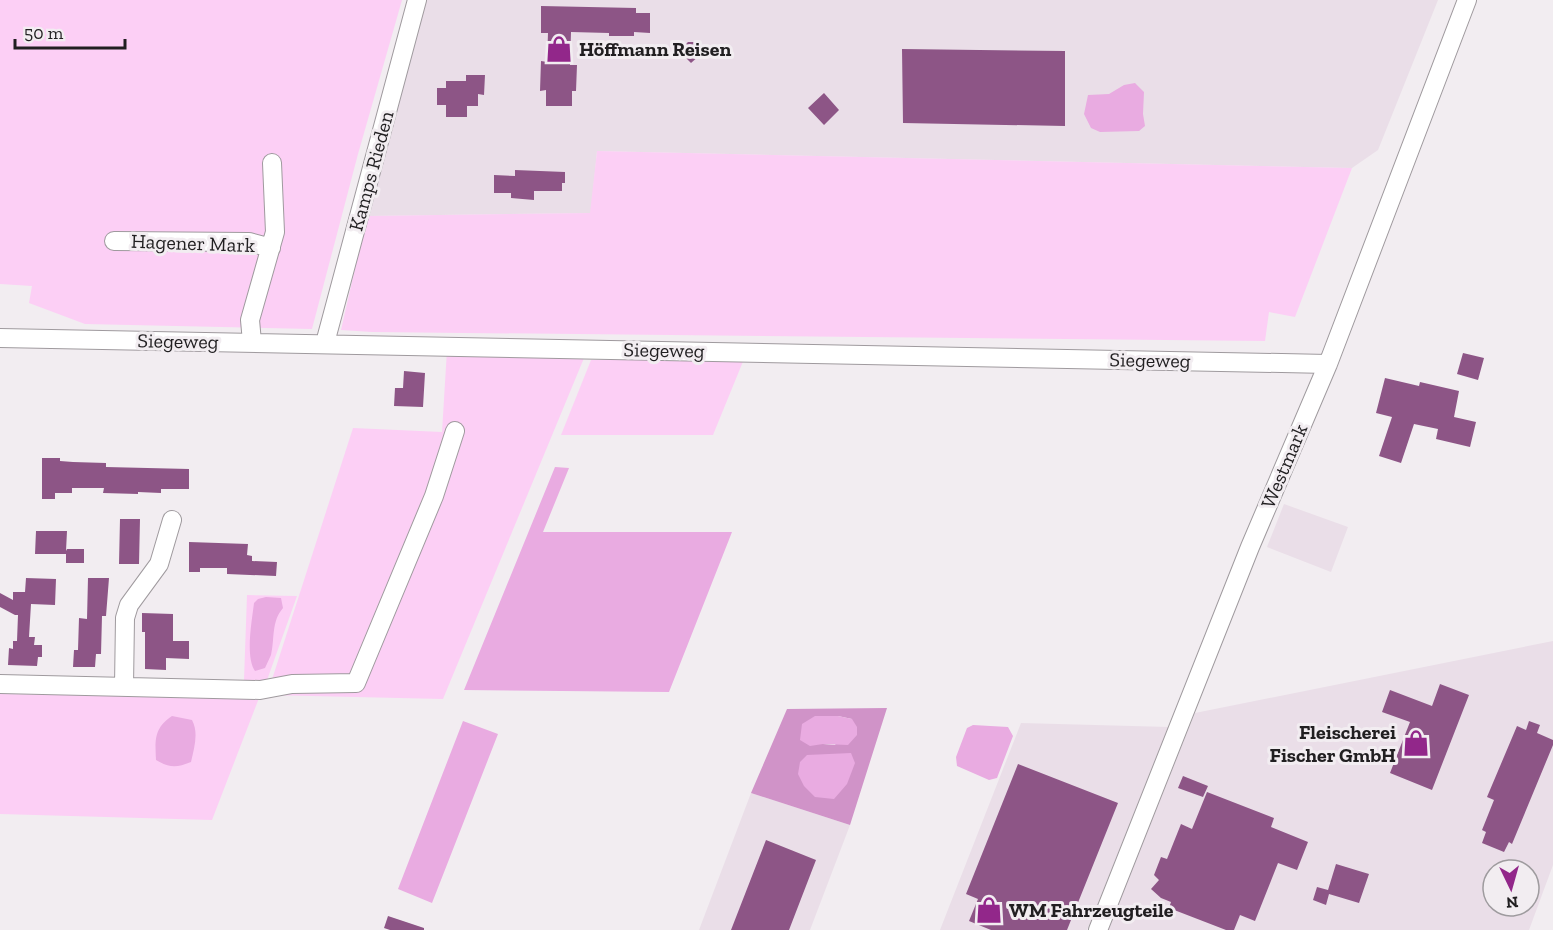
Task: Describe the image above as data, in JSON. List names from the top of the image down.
{
  "streets": {
    "street": [
      "Kamps Rieden",
      "Hagener Mark",
      "Siegeweg",
      "Westmark"
    ]
  },
  "crossings": [
    ["Kamps Rieden", "Siegeweg"],
    ["Hagener Mark", "Siegeweg"],
    ["Siegeweg", "Westmark"]
  ],
  "places": {
    "shop": ["Höffmann Reisen", "Fleischerei Fischer GmbH", "WM Fahrzeugteile"]
  },
  "scale_bar": "50 m",
  "north": "bottom"
}
